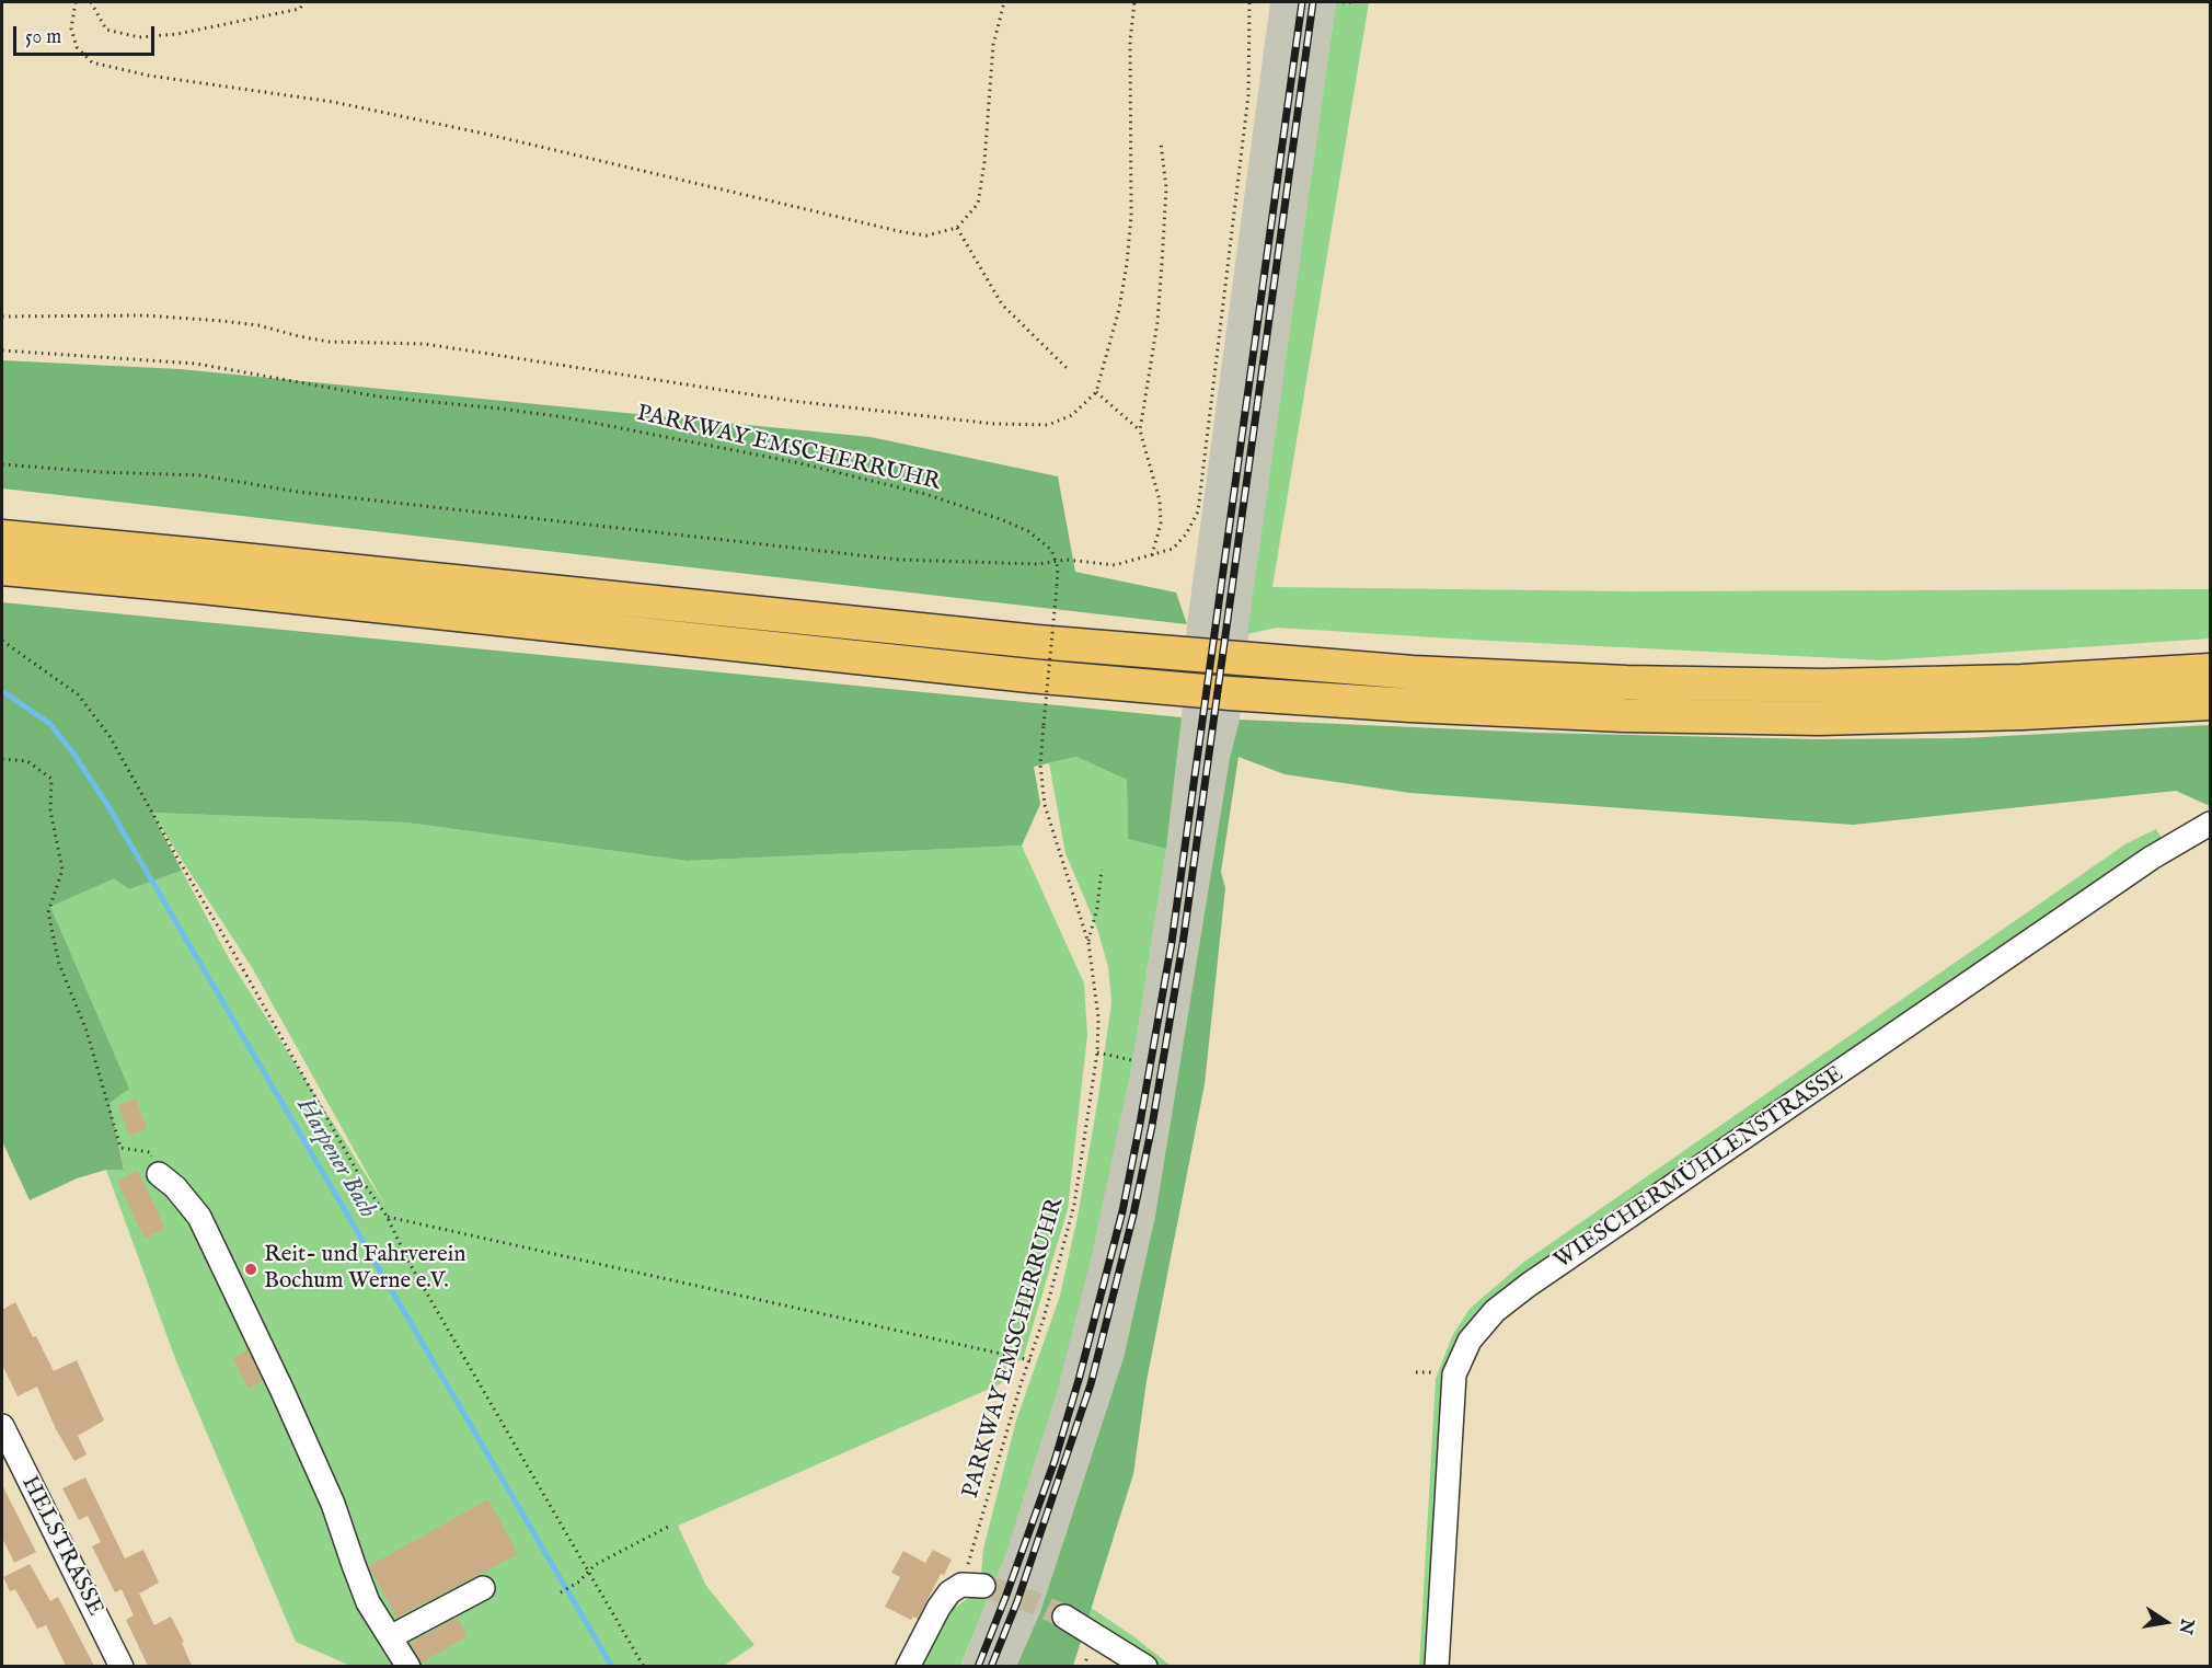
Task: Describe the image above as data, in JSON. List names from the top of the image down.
{
  "streets": {
    "street": ["WIESCHERMÜHLENSTRASSE", "HELSTRASSE"],
    "path": ["PARKWAY EMSCHERRUHR"]
  },
  "water": ["Harpener Bach"],
  "places": ["Reit- und Fahrverein Bochum Werne e.V."],
  "scale_bar": "50 m",
  "north": "right"
}
